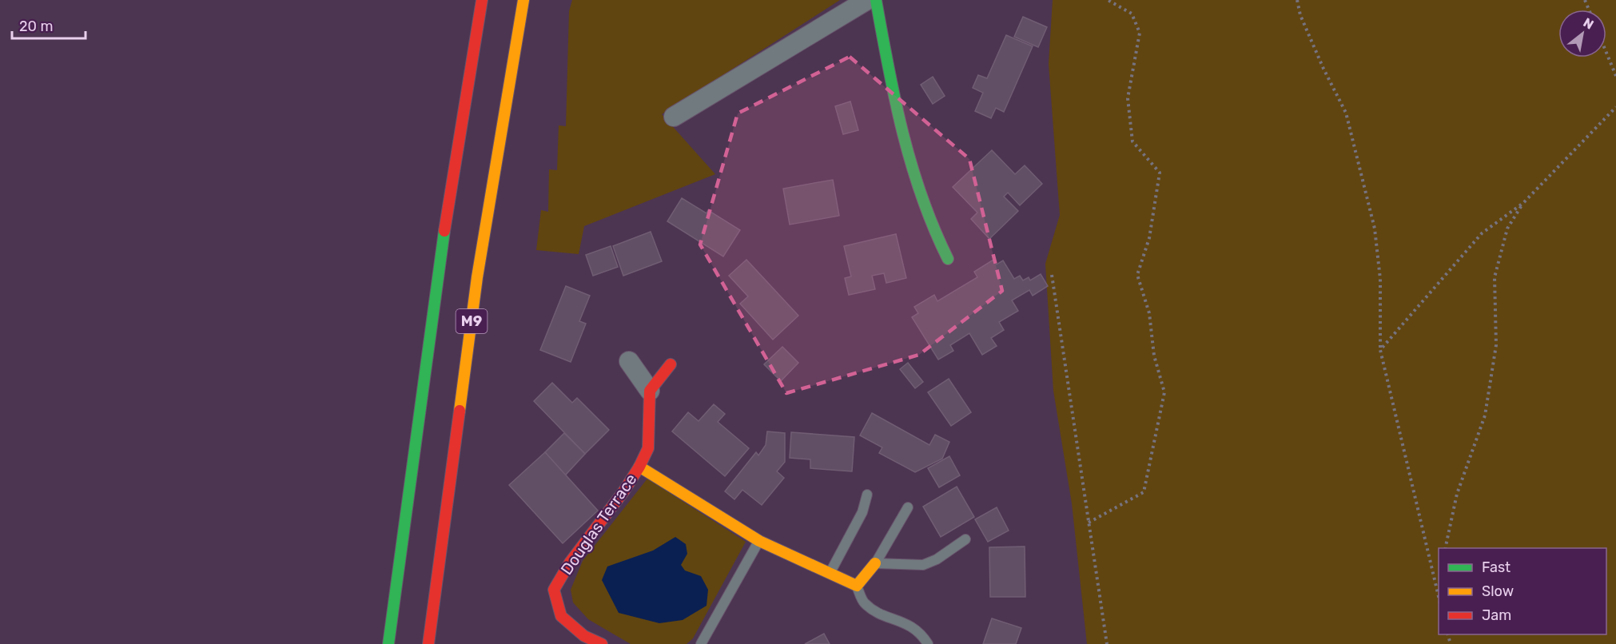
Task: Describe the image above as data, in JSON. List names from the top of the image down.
{
  "streets": {
    "main road": ["M9", "Douglas Terrace"]
  },
  "legend": ["Fast", "Slow", "Jam"],
  "scale_bar": "20 m",
  "north": "top right"
}
